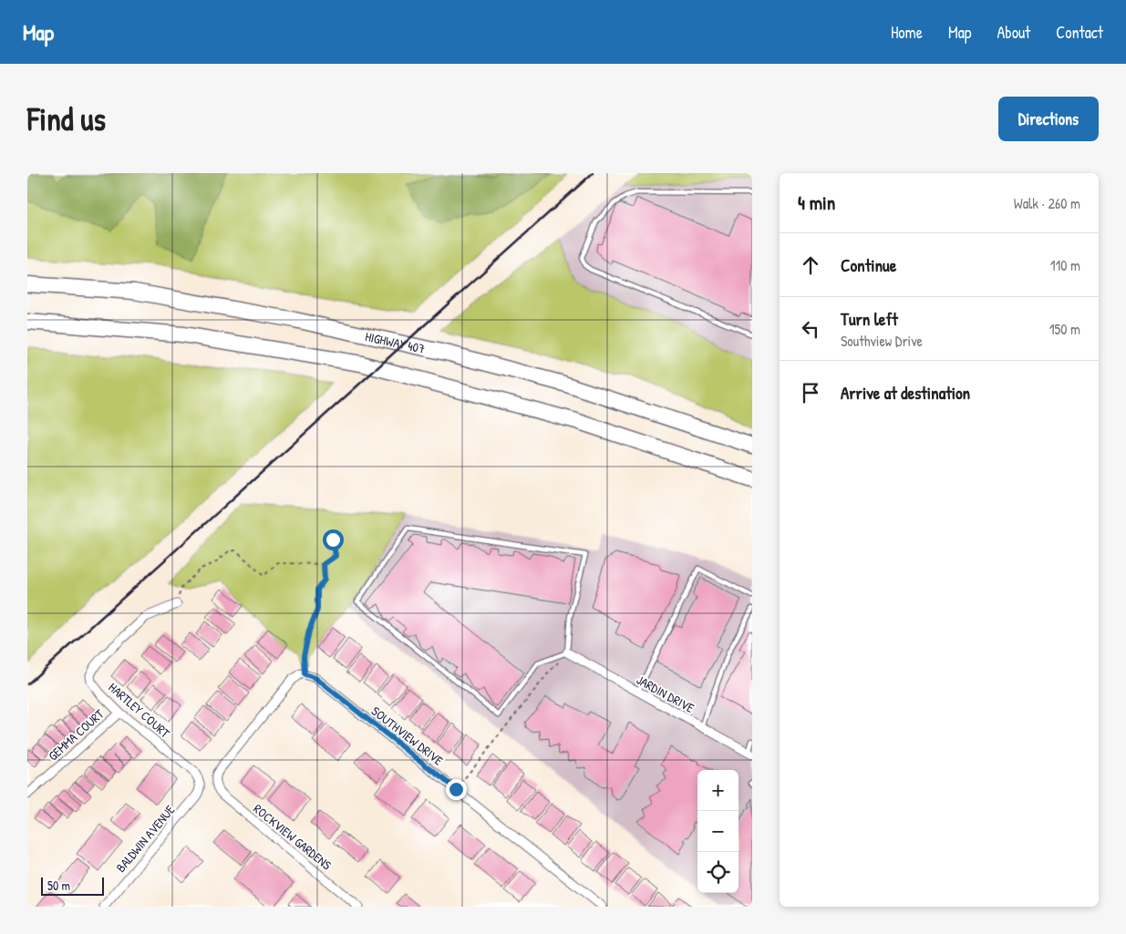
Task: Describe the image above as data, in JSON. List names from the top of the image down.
{
  "streets": {
    "highway": ["HIGHWAY 407"],
    "street": [
      "JARDIN DRIVE",
      "HARTLEY COURT",
      "GEMMA COURT",
      "SOUTHVIEW DRIVE",
      "ROCKVIEW GARDENS",
      "BALDWIN AVENUE"
    ]
  },
  "crossings": [
    ["HARTLEY COURT", "GEMMA COURT"],
    ["HARTLEY COURT", "BALDWIN AVENUE"],
    ["SOUTHVIEW DRIVE", "ROCKVIEW GARDENS"]
  ],
  "scale_bar": "50 m",
  "page": {
    "header": "Map",
    "nav": [
      "Home",
      "Map",
      "About",
      "Contact"
    ],
    "buttons": "Directions",
    "title": "Find us",
    "heading": ["4 min", "Walk · 260 m"],
    "list": [
      ["Continue", "110 m"],
      ["Turn left", "Southview Drive", "150 m"],
      "Arrive at destination"
    ],
    "map_buttons": ["+", "−"],
    "scale": "50 m"
  }
}
